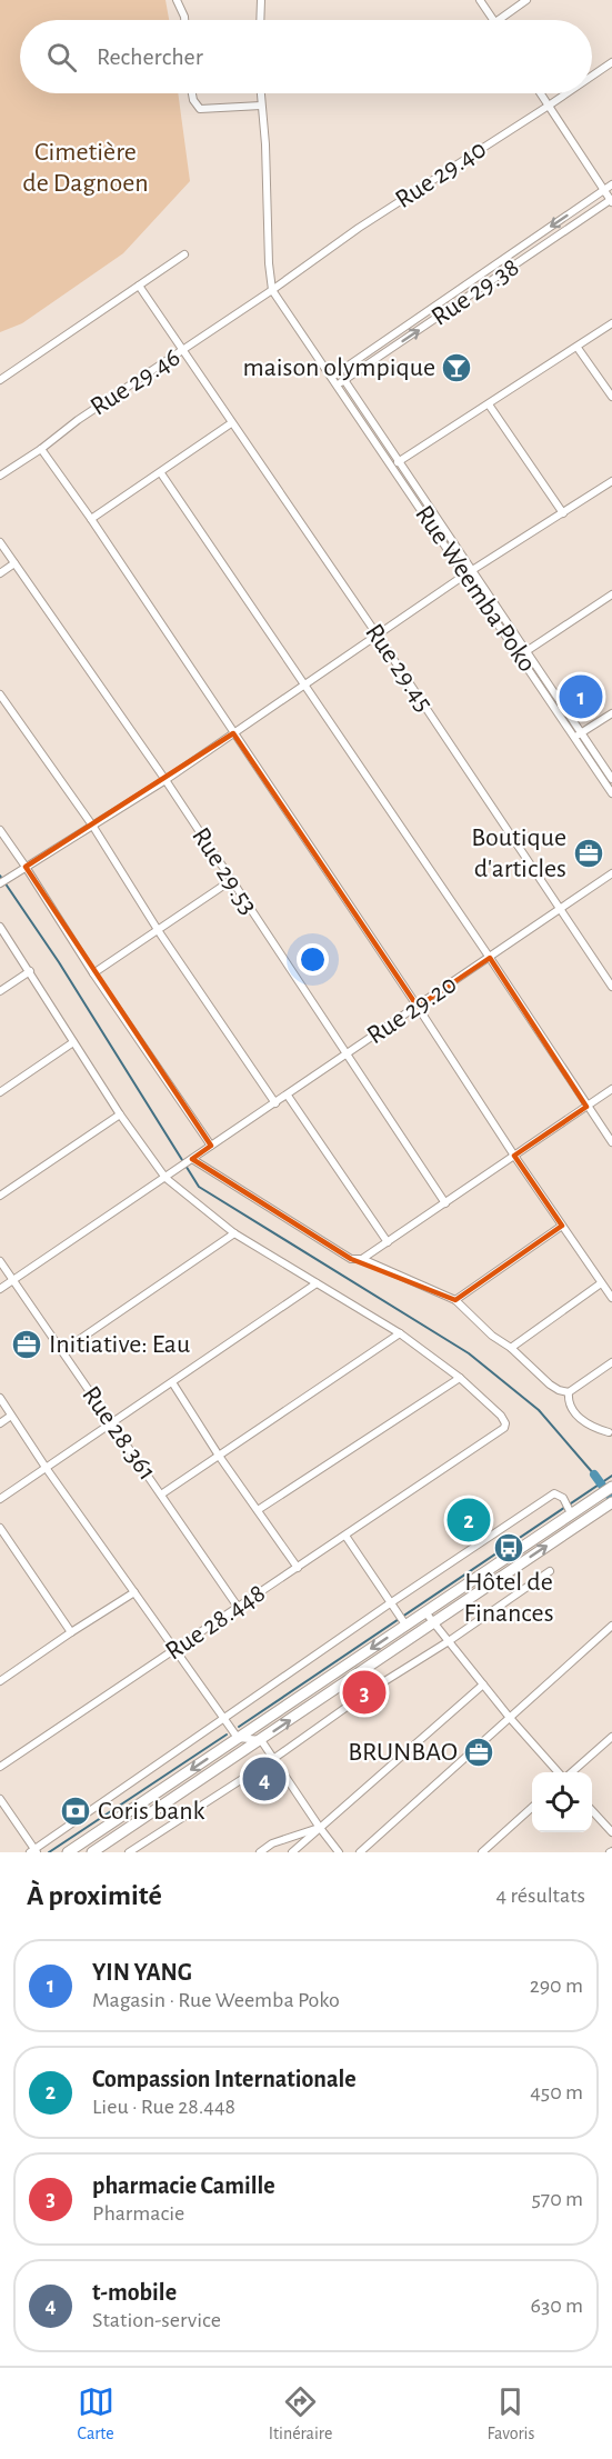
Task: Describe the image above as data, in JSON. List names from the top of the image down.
{
  "streets": {
    "street": [
      "Rue 29.40",
      "Rue 29.38",
      "Rue 29.46",
      "Rue Weemba Poko",
      "Rue 29.45",
      "Rue 29.53",
      "Rue 29.20",
      "Rue 28.361",
      "Rue 28.448"
    ]
  },
  "crossings": [
    ["Rue 29.40", "Rue 29.46"],
    ["Rue 29.40", "Rue Weemba Poko"],
    ["Rue 29.38", "Rue Weemba Poko"],
    ["Rue 29.46", "Rue Weemba Poko"],
    ["Rue 29.46", "Rue 29.45"],
    ["Rue 29.45", "Rue 29.20"],
    ["Rue 29.53", "Rue 29.20"],
    ["Rue 28.361", "Rue 28.448"]
  ],
  "parks": ["Cimetière de Dagnoen"],
  "places": {
    "bar": ["maison olympique"],
    "office": ["Boutique d'articles", "Initiative: Eau", "BRUNBAO"],
    "bus stop": ["Hôtel de Finances"],
    "bank": ["Coris bank"]
  },
  "page": {
    "search": "Rechercher",
    "pins": [
      "1",
      "2",
      "3",
      "4"
    ],
    "heading": ["À proximité", "4 résultats"],
    "list": [
      {
        "mark": "1",
        "name": "YIN YANG",
        "note": "Magasin · Rue Weemba Poko",
        "value": "290 m"
      },
      {
        "mark": "2",
        "name": "Compassion Internationale",
        "note": "Lieu · Rue 28.448",
        "value": "450 m"
      },
      {
        "mark": "3",
        "name": "pharmacie Camille",
        "note": "Pharmacie",
        "value": "570 m"
      },
      {
        "mark": "4",
        "name": "t-mobile",
        "note": "Station-service",
        "value": "630 m"
      }
    ],
    "nav": ["Carte", "Itinéraire", "Favoris"]
  }
}
